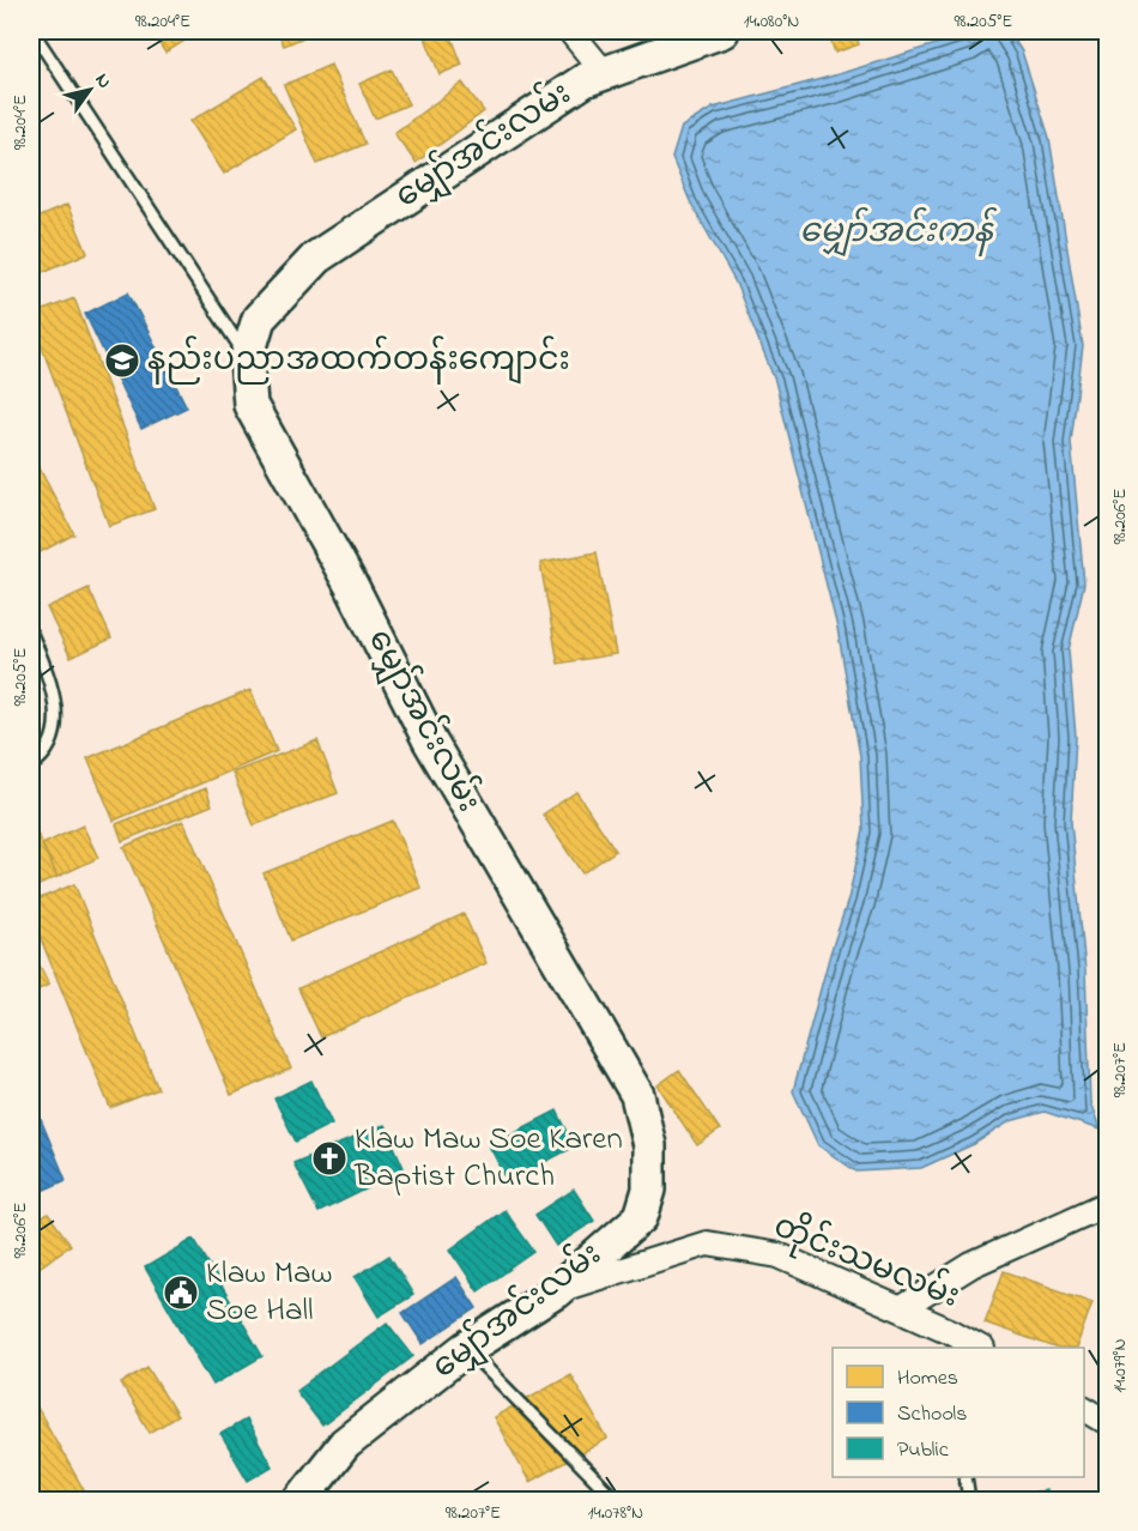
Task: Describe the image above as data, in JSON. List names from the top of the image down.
{
  "streets": {
    "street": ["မျှော်အင်းလမ်း", "တိုင်းသမလမ်း"]
  },
  "crossings": [
    ["မျှော်အင်းလမ်း", "တိုင်းသမလမ်း"]
  ],
  "water": ["မျှော်အင်းကန်"],
  "places": {
    "school or university": ["နည်းပညာအထက်တန်းကျောင်း"],
    "church": ["Klaw Maw Soe Karen Baptist Church"],
    "public building": ["Klaw Maw Soe Hall"]
  },
  "legend": ["Homes", "Schools", "Public"],
  "north": "top right",
  "coordinates": [
    "98.204°E",
    "14.080°N",
    "98.205°E",
    "98.206°E",
    "98.207°E",
    "14.079°N",
    "14.078°N"
  ]
}
